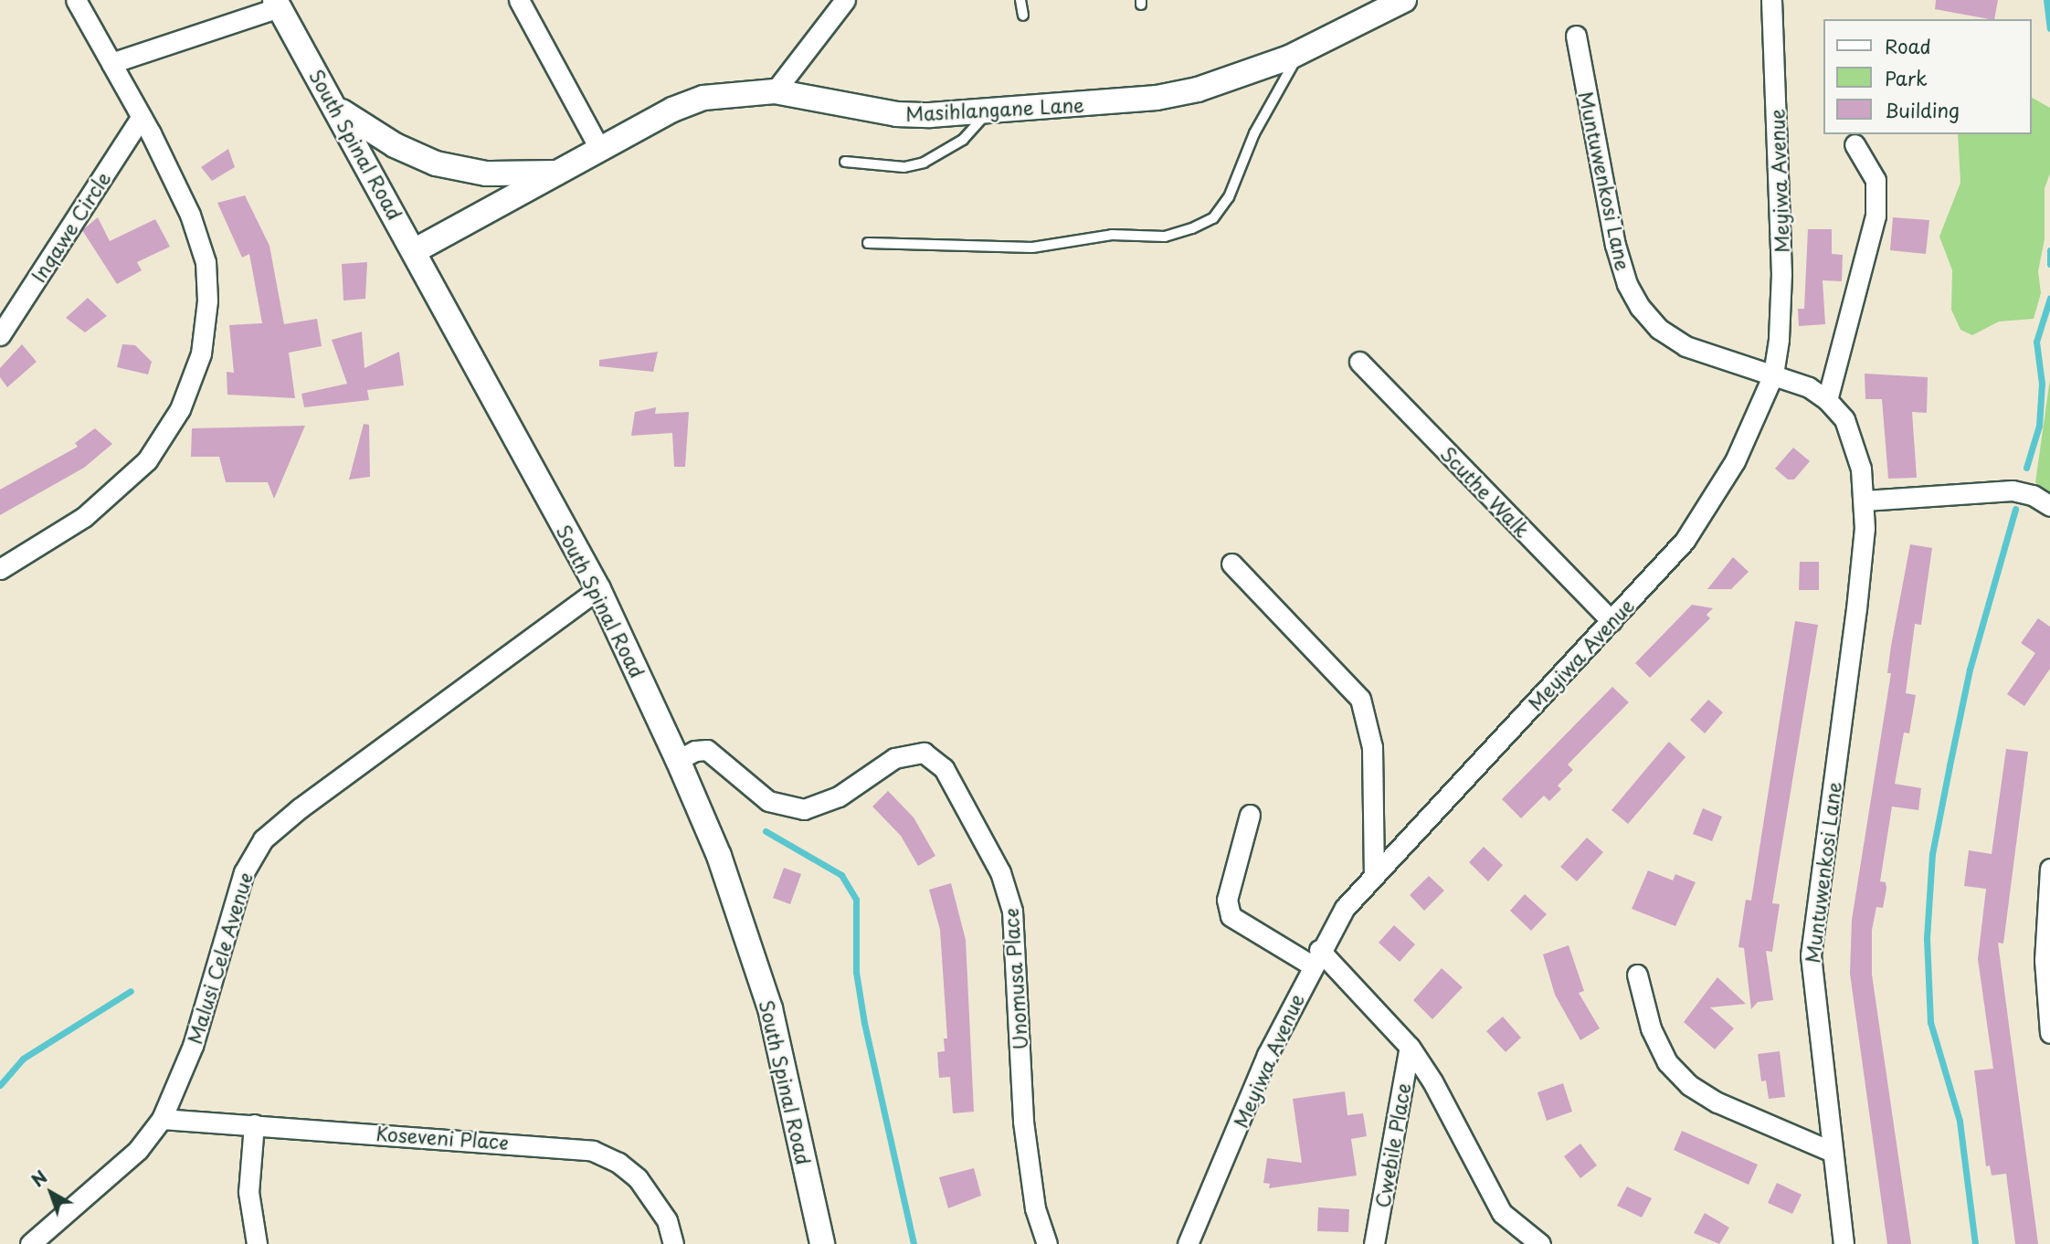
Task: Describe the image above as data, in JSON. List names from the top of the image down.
{
  "streets": {
    "street": [
      "Masihlangane Lane",
      "South Spinal Road",
      "Muntuwenkosi Lane",
      "Meyiwa Avenue",
      "Inqawe Circle",
      "Scuthe Walk",
      "Malusi Cele Avenue",
      "Unomusa Place",
      "Koseveni Place",
      "Cwebile Place"
    ]
  },
  "crossings": [
    ["Masihlangane Lane", "South Spinal Road"],
    ["South Spinal Road", "Malusi Cele Avenue"],
    ["South Spinal Road", "Unomusa Place"],
    ["Muntuwenkosi Lane", "Meyiwa Avenue"],
    ["Meyiwa Avenue", "Scuthe Walk"],
    ["Malusi Cele Avenue", "Koseveni Place"]
  ],
  "legend": ["Road", "Park", "Building"],
  "north": "top left"
}
